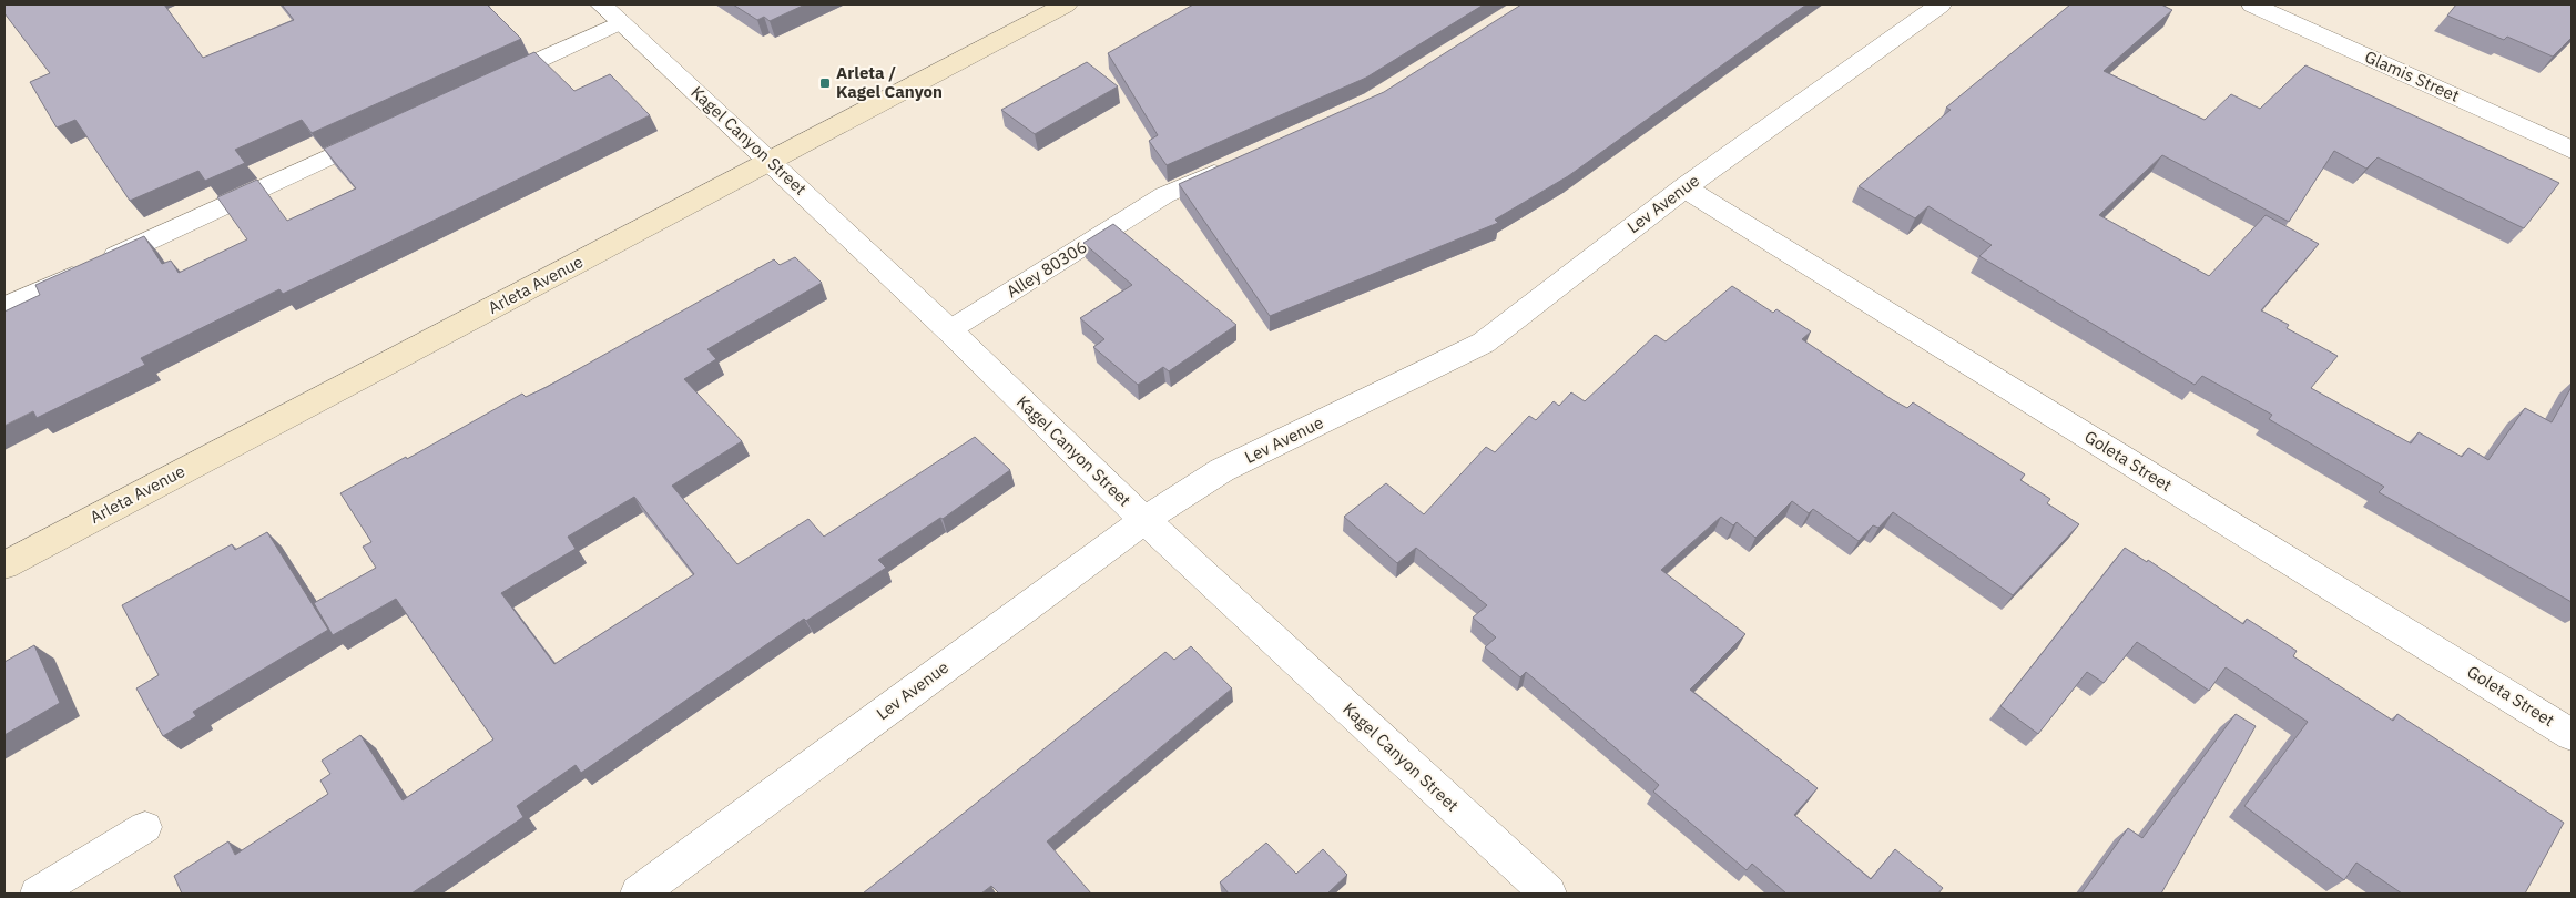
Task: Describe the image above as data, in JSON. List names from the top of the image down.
{
  "streets": {
    "main road": ["Arleta Avenue"],
    "street": [
      "Glamis Street",
      "Kagel Canyon Street",
      "Lev Avenue",
      "Goleta Street"
    ],
    "lane": ["Alley 80306"]
  },
  "crossings": [
    ["Kagel Canyon Street", "Lev Avenue"],
    ["Kagel Canyon Street", "Alley 80306"],
    ["Kagel Canyon Street", "Arleta Avenue"],
    ["Lev Avenue", "Goleta Street"]
  ],
  "places": {
    "transit": ["Arleta / Kagel Canyon"]
  }
}
